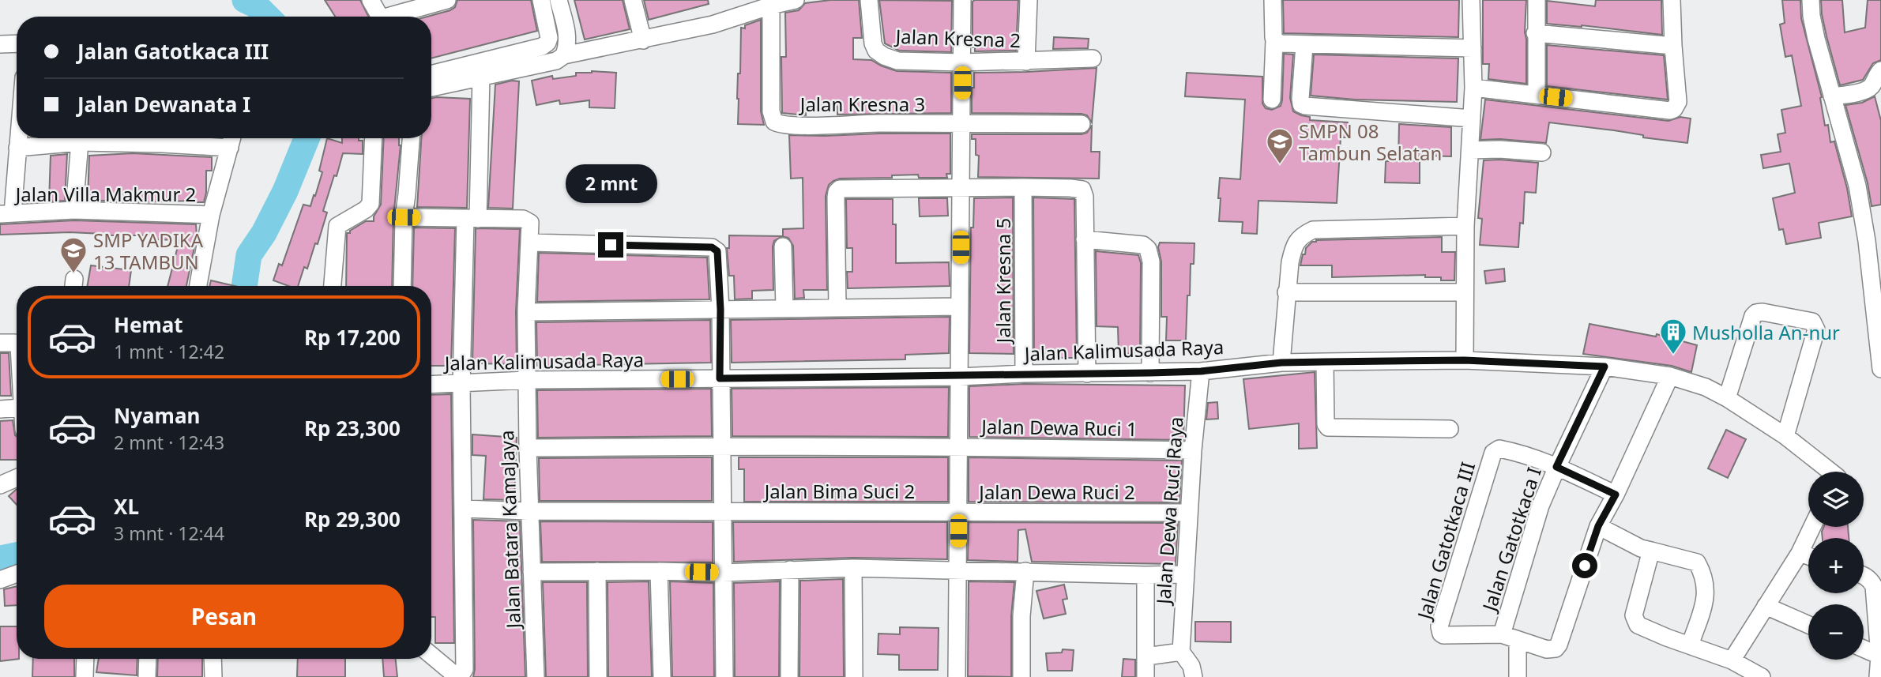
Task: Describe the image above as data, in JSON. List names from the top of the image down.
{
  "streets": {
    "street": [
      "Jalan Kresna 2",
      "Jalan Kresna 3",
      "Jalan Villa Makmur 2",
      "Jalan Kresna 5",
      "Jalan Kalimusada Raya",
      "Jalan Dewa Ruci 1",
      "Jalan Bima Suci 2",
      "Jalan Dewa Ruci 2",
      "Jalan Dewa Ruci Raya",
      "Jalan Batara KamaJaya",
      "Jalan Gatotkaca I",
      "Jalan Gatotkaca III"
    ]
  },
  "crossings": [
    ["Jalan Kresna 5", "Jalan Kalimusada Raya"],
    ["Jalan Kalimusada Raya", "Jalan Dewa Ruci Raya"],
    ["Jalan Kalimusada Raya", "Jalan Batara KamaJaya"],
    ["Jalan Kalimusada Raya", "Jalan Gatotkaca I"],
    ["Jalan Kalimusada Raya", "Jalan Gatotkaca III"],
    ["Jalan Dewa Ruci 1", "Jalan Dewa Ruci Raya"],
    ["Jalan Dewa Ruci 1", "Jalan Batara KamaJaya"],
    ["Jalan Bima Suci 2", "Jalan Dewa Ruci 2"],
    ["Jalan Bima Suci 2", "Jalan Batara KamaJaya"],
    ["Jalan Dewa Ruci 2", "Jalan Dewa Ruci Raya"],
    ["Jalan Gatotkaca I", "Jalan Gatotkaca III"]
  ],
  "places": {
    "school or university": ["SMPN 08 Tambun Selatan", "SMP YADIKA 13 TAMBUN"],
    "building": ["Musholla An-nur"]
  },
  "page": {
    "banner": ["Jalan Gatotkaca III", "Jalan Dewanata I"],
    "bubble": "2 mnt",
    "list": [
      {
        "name": "Hemat",
        "note": "1 mnt · 12:42",
        "value": "Rp 17,200"
      },
      {
        "name": "Nyaman",
        "note": "2 mnt · 12:43",
        "value": "Rp 23,300"
      },
      {
        "name": "XL",
        "note": "3 mnt · 12:44",
        "value": "Rp 29,300"
      }
    ],
    "map_buttons": ["+", "−"],
    "buttons": "Pesan"
  }
}
